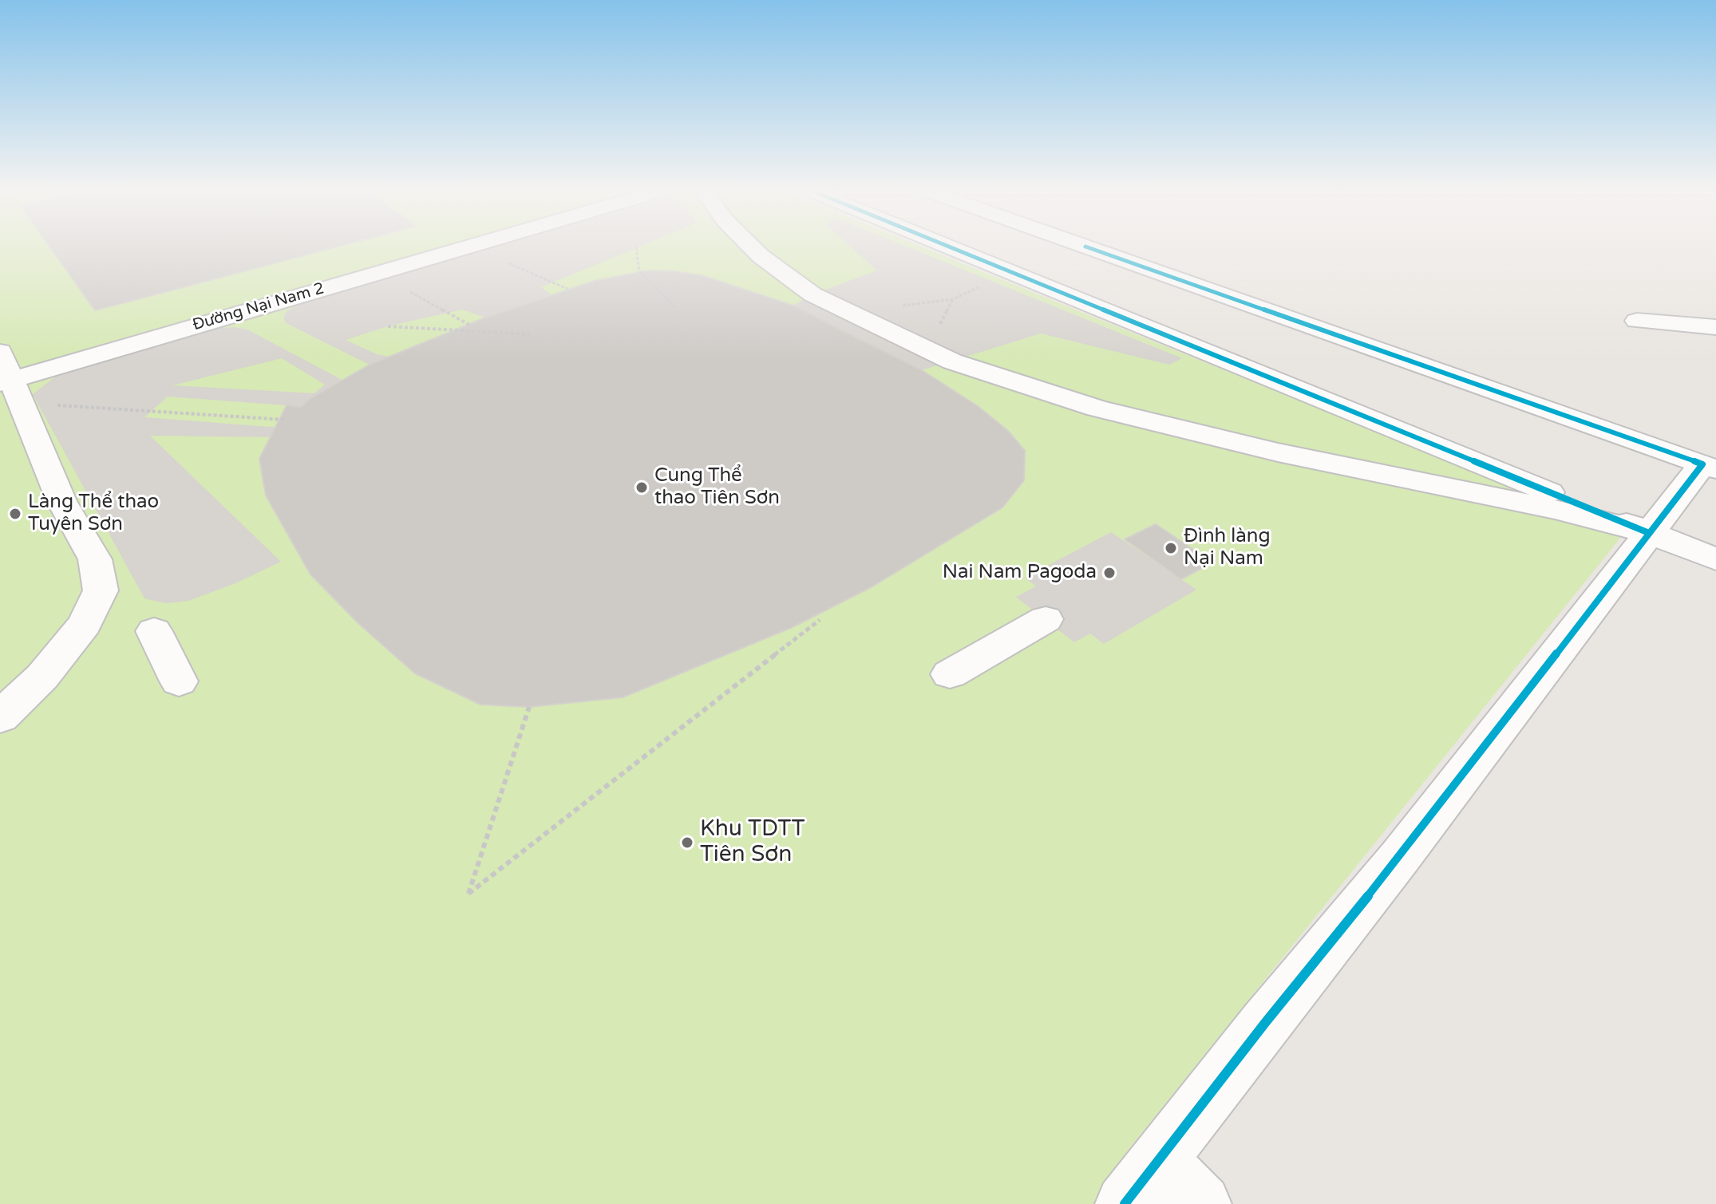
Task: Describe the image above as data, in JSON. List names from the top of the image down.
{
  "streets": {
    "street": ["Đường Nại Nam 2"]
  },
  "places": [
    "Cung Thể thao Tiên Sơn",
    "Làng Thể thao Tuyên Sơn",
    "Đình làng Nại Nam",
    "Nai Nam Pagoda",
    "Khu TDTT Tiên Sơn"
  ]
}
